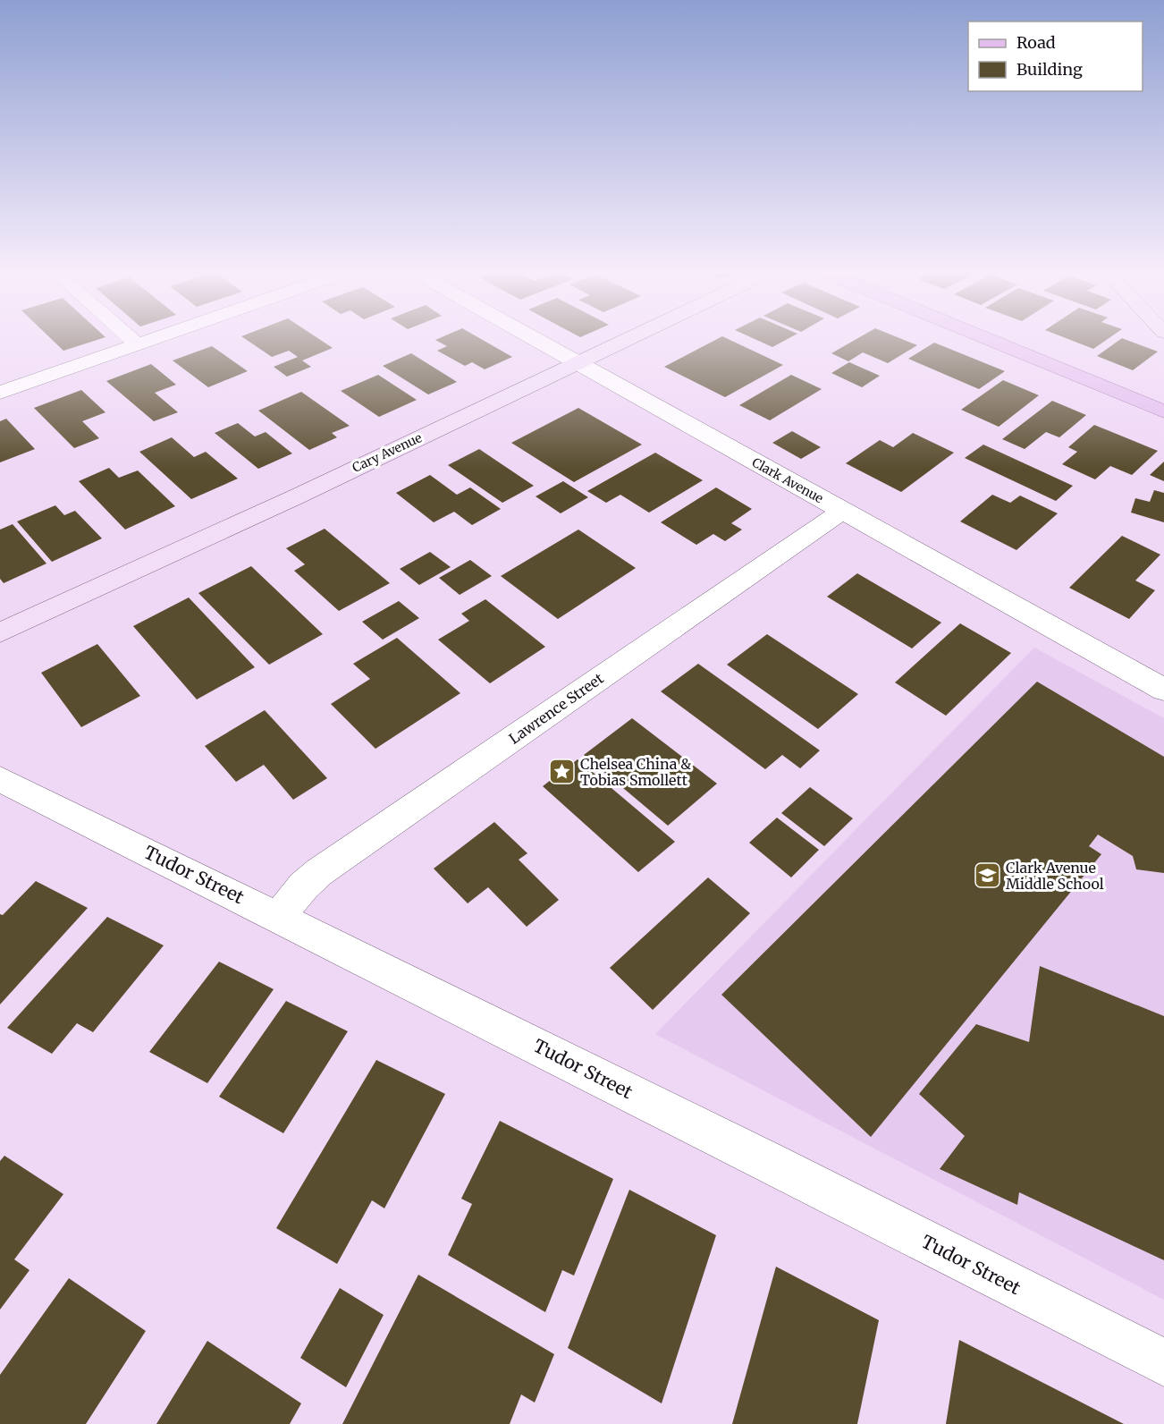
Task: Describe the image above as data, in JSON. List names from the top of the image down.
{
  "streets": {
    "main road": ["Cary Avenue"],
    "street": ["Clark Avenue", "Lawrence Street", "Tudor Street"]
  },
  "crossings": [
    ["Cary Avenue", "Clark Avenue"],
    ["Clark Avenue", "Lawrence Street"],
    ["Lawrence Street", "Tudor Street"]
  ],
  "places": {
    "place": ["Chelsea China & Tobias Smollett"],
    "school or university": ["Clark Avenue Middle School"]
  },
  "legend": ["Road", "Building"]
}
